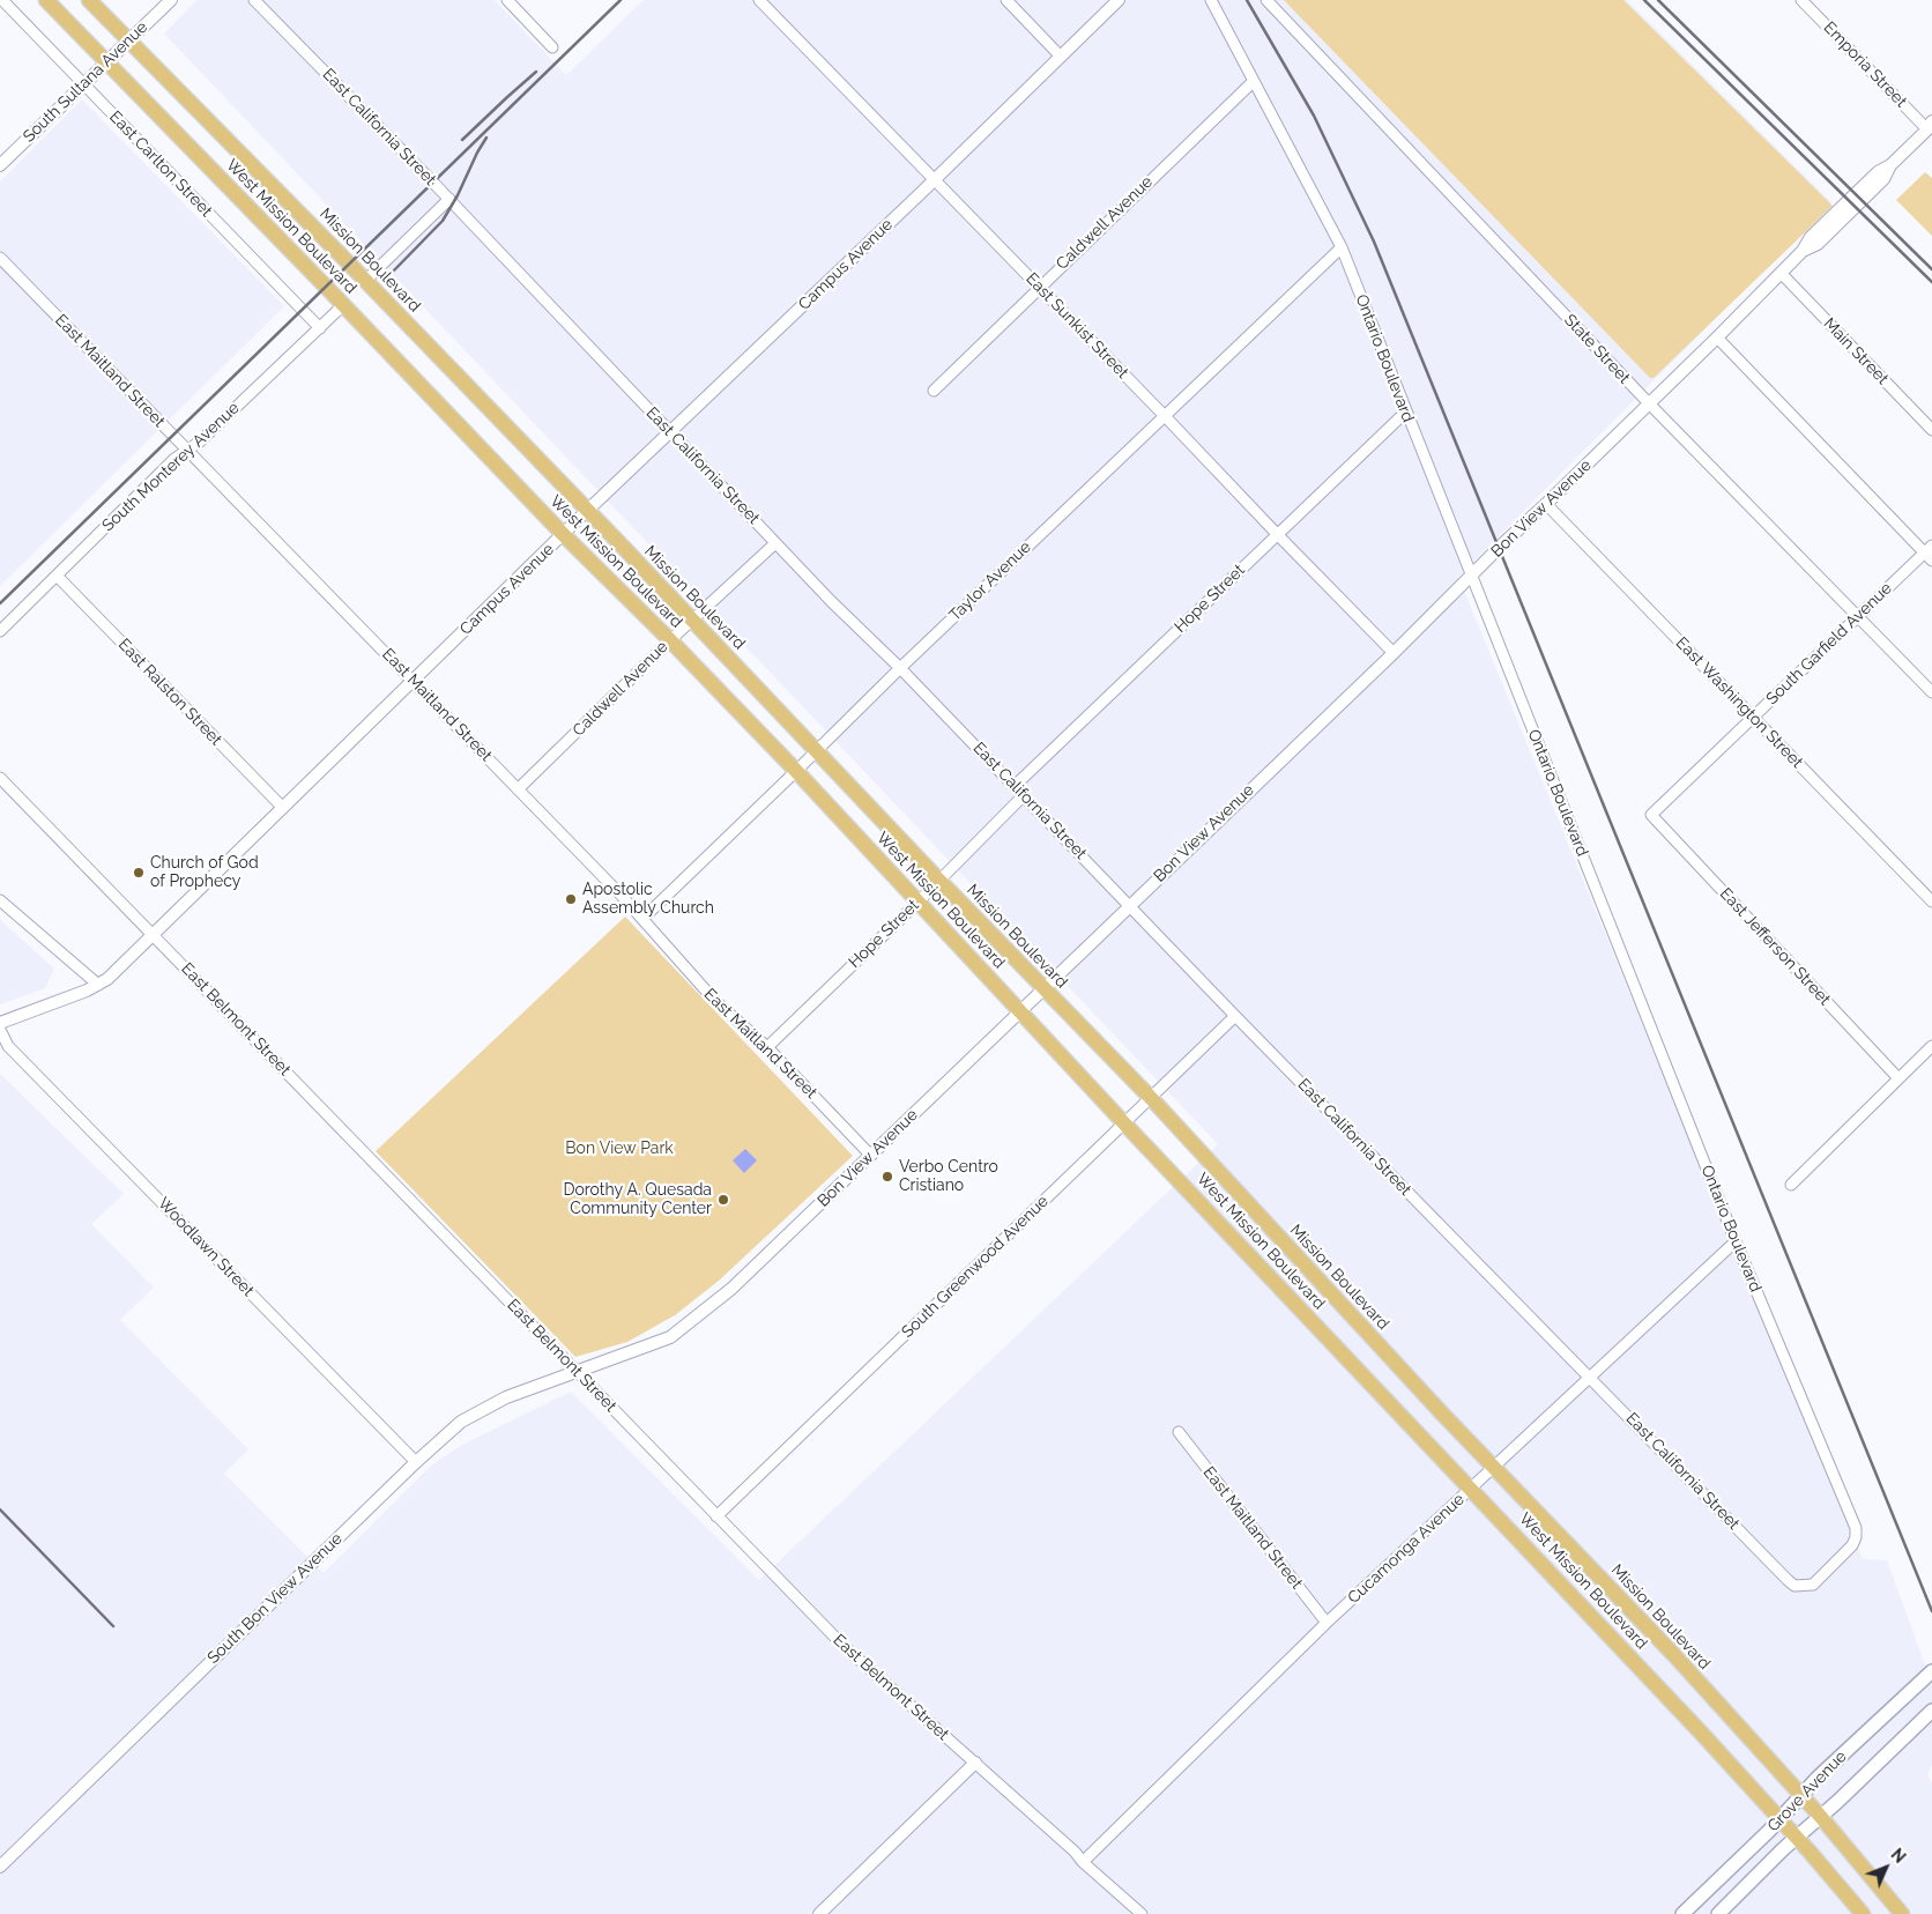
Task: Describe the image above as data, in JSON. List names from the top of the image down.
{
  "streets": {
    "main road": ["West Mission Boulevard", "Mission Boulevard", "Grove Avenue"],
    "street": [
      "Emporia Street",
      "South Sultana Avenue",
      "East California Street",
      "East Carlton Street",
      "Caldwell Avenue",
      "Campus Avenue",
      "East Sunkist Street",
      "State Street",
      "Main Street",
      "Ontario Boulevard",
      "East Maitland Street",
      "South Monterey Avenue",
      "Bon View Avenue",
      "Taylor Avenue",
      "Hope Street",
      "South Garfield Avenue",
      "East Ralston Street",
      "East Washington Street",
      "East Jefferson Street",
      "East Belmont Street",
      "Woodlawn Street",
      "South Greenwood Avenue",
      "Cucamonga Avenue",
      "South Bon View Avenue"
    ]
  },
  "crossings": [
    ["Emporia Street", "Bon View Avenue"],
    ["South Sultana Avenue", "East Carlton Street"],
    ["South Sultana Avenue", "West Mission Boulevard"],
    ["South Sultana Avenue", "Mission Boulevard"],
    ["East California Street", "Caldwell Avenue"],
    ["East California Street", "Campus Avenue"],
    ["East California Street", "Ontario Boulevard"],
    ["East California Street", "Bon View Avenue"],
    ["East California Street", "Taylor Avenue"],
    ["East California Street", "Hope Street"],
    ["East California Street", "South Greenwood Avenue"],
    ["East California Street", "Cucamonga Avenue"],
    ["East Carlton Street", "South Monterey Avenue"],
    ["Caldwell Avenue", "West Mission Boulevard"],
    ["Caldwell Avenue", "Mission Boulevard"],
    ["Caldwell Avenue", "East Sunkist Street"],
    ["Caldwell Avenue", "Ontario Boulevard"],
    ["Caldwell Avenue", "East Maitland Street"],
    ["West Mission Boulevard", "Campus Avenue"],
    ["West Mission Boulevard", "South Monterey Avenue"],
    ["West Mission Boulevard", "Bon View Avenue"],
    ["West Mission Boulevard", "Taylor Avenue"],
    ["West Mission Boulevard", "Hope Street"],
    ["West Mission Boulevard", "South Greenwood Avenue"],
    ["West Mission Boulevard", "Cucamonga Avenue"],
    ["West Mission Boulevard", "Grove Avenue"],
    ["Mission Boulevard", "Campus Avenue"],
    ["Mission Boulevard", "Bon View Avenue"],
    ["Mission Boulevard", "Taylor Avenue"],
    ["Mission Boulevard", "Hope Street"],
    ["Mission Boulevard", "South Greenwood Avenue"],
    ["Mission Boulevard", "Cucamonga Avenue"],
    ["Mission Boulevard", "Grove Avenue"],
    ["Campus Avenue", "East Sunkist Street"],
    ["Campus Avenue", "East Maitland Street"],
    ["Campus Avenue", "East Ralston Street"],
    ["Campus Avenue", "East Belmont Street"],
    ["East Sunkist Street", "Bon View Avenue"],
    ["East Sunkist Street", "Taylor Avenue"],
    ["East Sunkist Street", "Hope Street"],
    ["State Street", "Bon View Avenue"],
    ["State Street", "South Garfield Avenue"],
    ["Main Street", "Bon View Avenue"],
    ["Ontario Boulevard", "Bon View Avenue"],
    ["Ontario Boulevard", "Taylor Avenue"],
    ["Ontario Boulevard", "Hope Street"],
    ["Ontario Boulevard", "Cucamonga Avenue"],
    ["East Maitland Street", "South Monterey Avenue"],
    ["East Maitland Street", "Bon View Avenue"],
    ["East Maitland Street", "Taylor Avenue"],
    ["East Maitland Street", "Hope Street"],
    ["East Maitland Street", "Cucamonga Avenue"],
    ["South Monterey Avenue", "East Ralston Street"],
    ["Bon View Avenue", "East Washington Street"],
    ["Bon View Avenue", "East Belmont Street"],
    ["Bon View Avenue", "South Bon View Avenue"],
    ["South Garfield Avenue", "East Washington Street"],
    ["South Garfield Avenue", "East Jefferson Street"],
    ["East Belmont Street", "South Greenwood Avenue"],
    ["East Belmont Street", "Cucamonga Avenue"],
    ["East Belmont Street", "South Bon View Avenue"],
    ["Woodlawn Street", "South Bon View Avenue"]
  ],
  "parks": ["Bon View Park"],
  "places": [
    "Church of God of Prophecy",
    "Apostolic Assembly Church",
    "Verbo Centro Cristiano",
    "Dorothy A. Quesada Community Center"
  ],
  "north": "top right"
}
